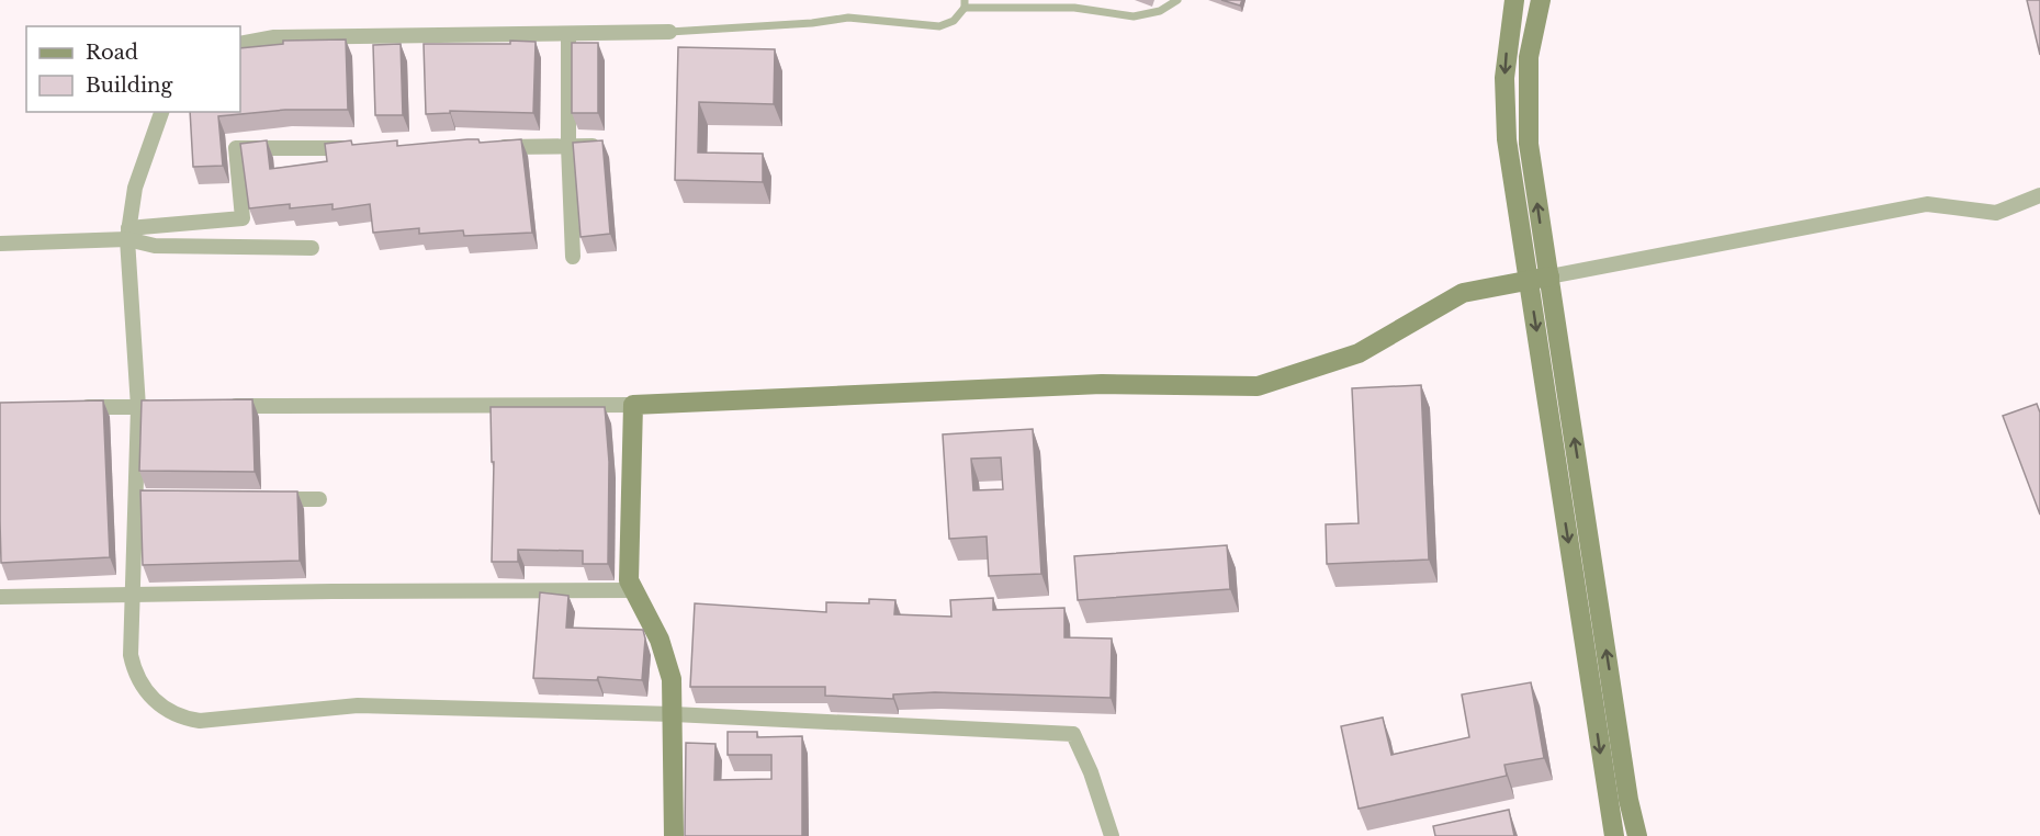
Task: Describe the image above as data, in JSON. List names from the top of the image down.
{
  "legend": ["Road", "Building"]
}
